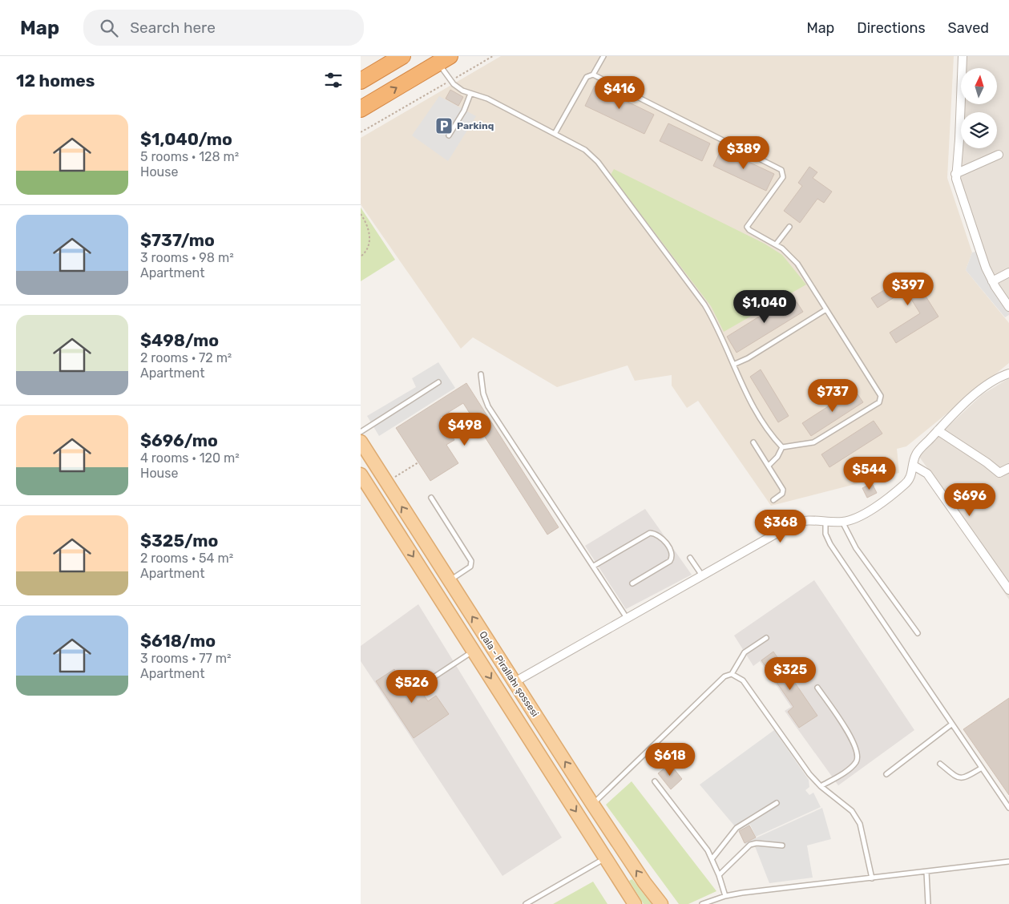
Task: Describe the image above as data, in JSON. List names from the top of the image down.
{
  "streets": {
    "main road": ["Qala - Pirallahı şossesi"]
  },
  "places": {
    "parking": ["Parkinq"]
  },
  "north": "top",
  "page": {
    "header": "Map",
    "search": "Search here",
    "nav": ["Map", "Directions", "Saved"],
    "heading": "12 homes",
    "price": [
      "$416",
      "$389",
      "$397",
      "$1,040",
      "$737",
      "$498",
      "$544",
      "$696",
      "$368",
      "$325",
      "$526",
      "$618"
    ],
    "list": [
      {
        "name": "$1,040/mo",
        "note": "5 rooms · 128 m² · House"
      },
      {
        "name": "$737/mo",
        "note": "3 rooms · 98 m² · Apartment"
      },
      {
        "name": "$498/mo",
        "note": "2 rooms · 72 m² · Apartment"
      },
      {
        "name": "$696/mo",
        "note": "4 rooms · 120 m² · House"
      },
      {
        "name": "$325/mo",
        "note": "2 rooms · 54 m² · Apartment"
      },
      {
        "name": "$618/mo",
        "note": "3 rooms · 77 m² · Apartment"
      }
    ]
  }
}
